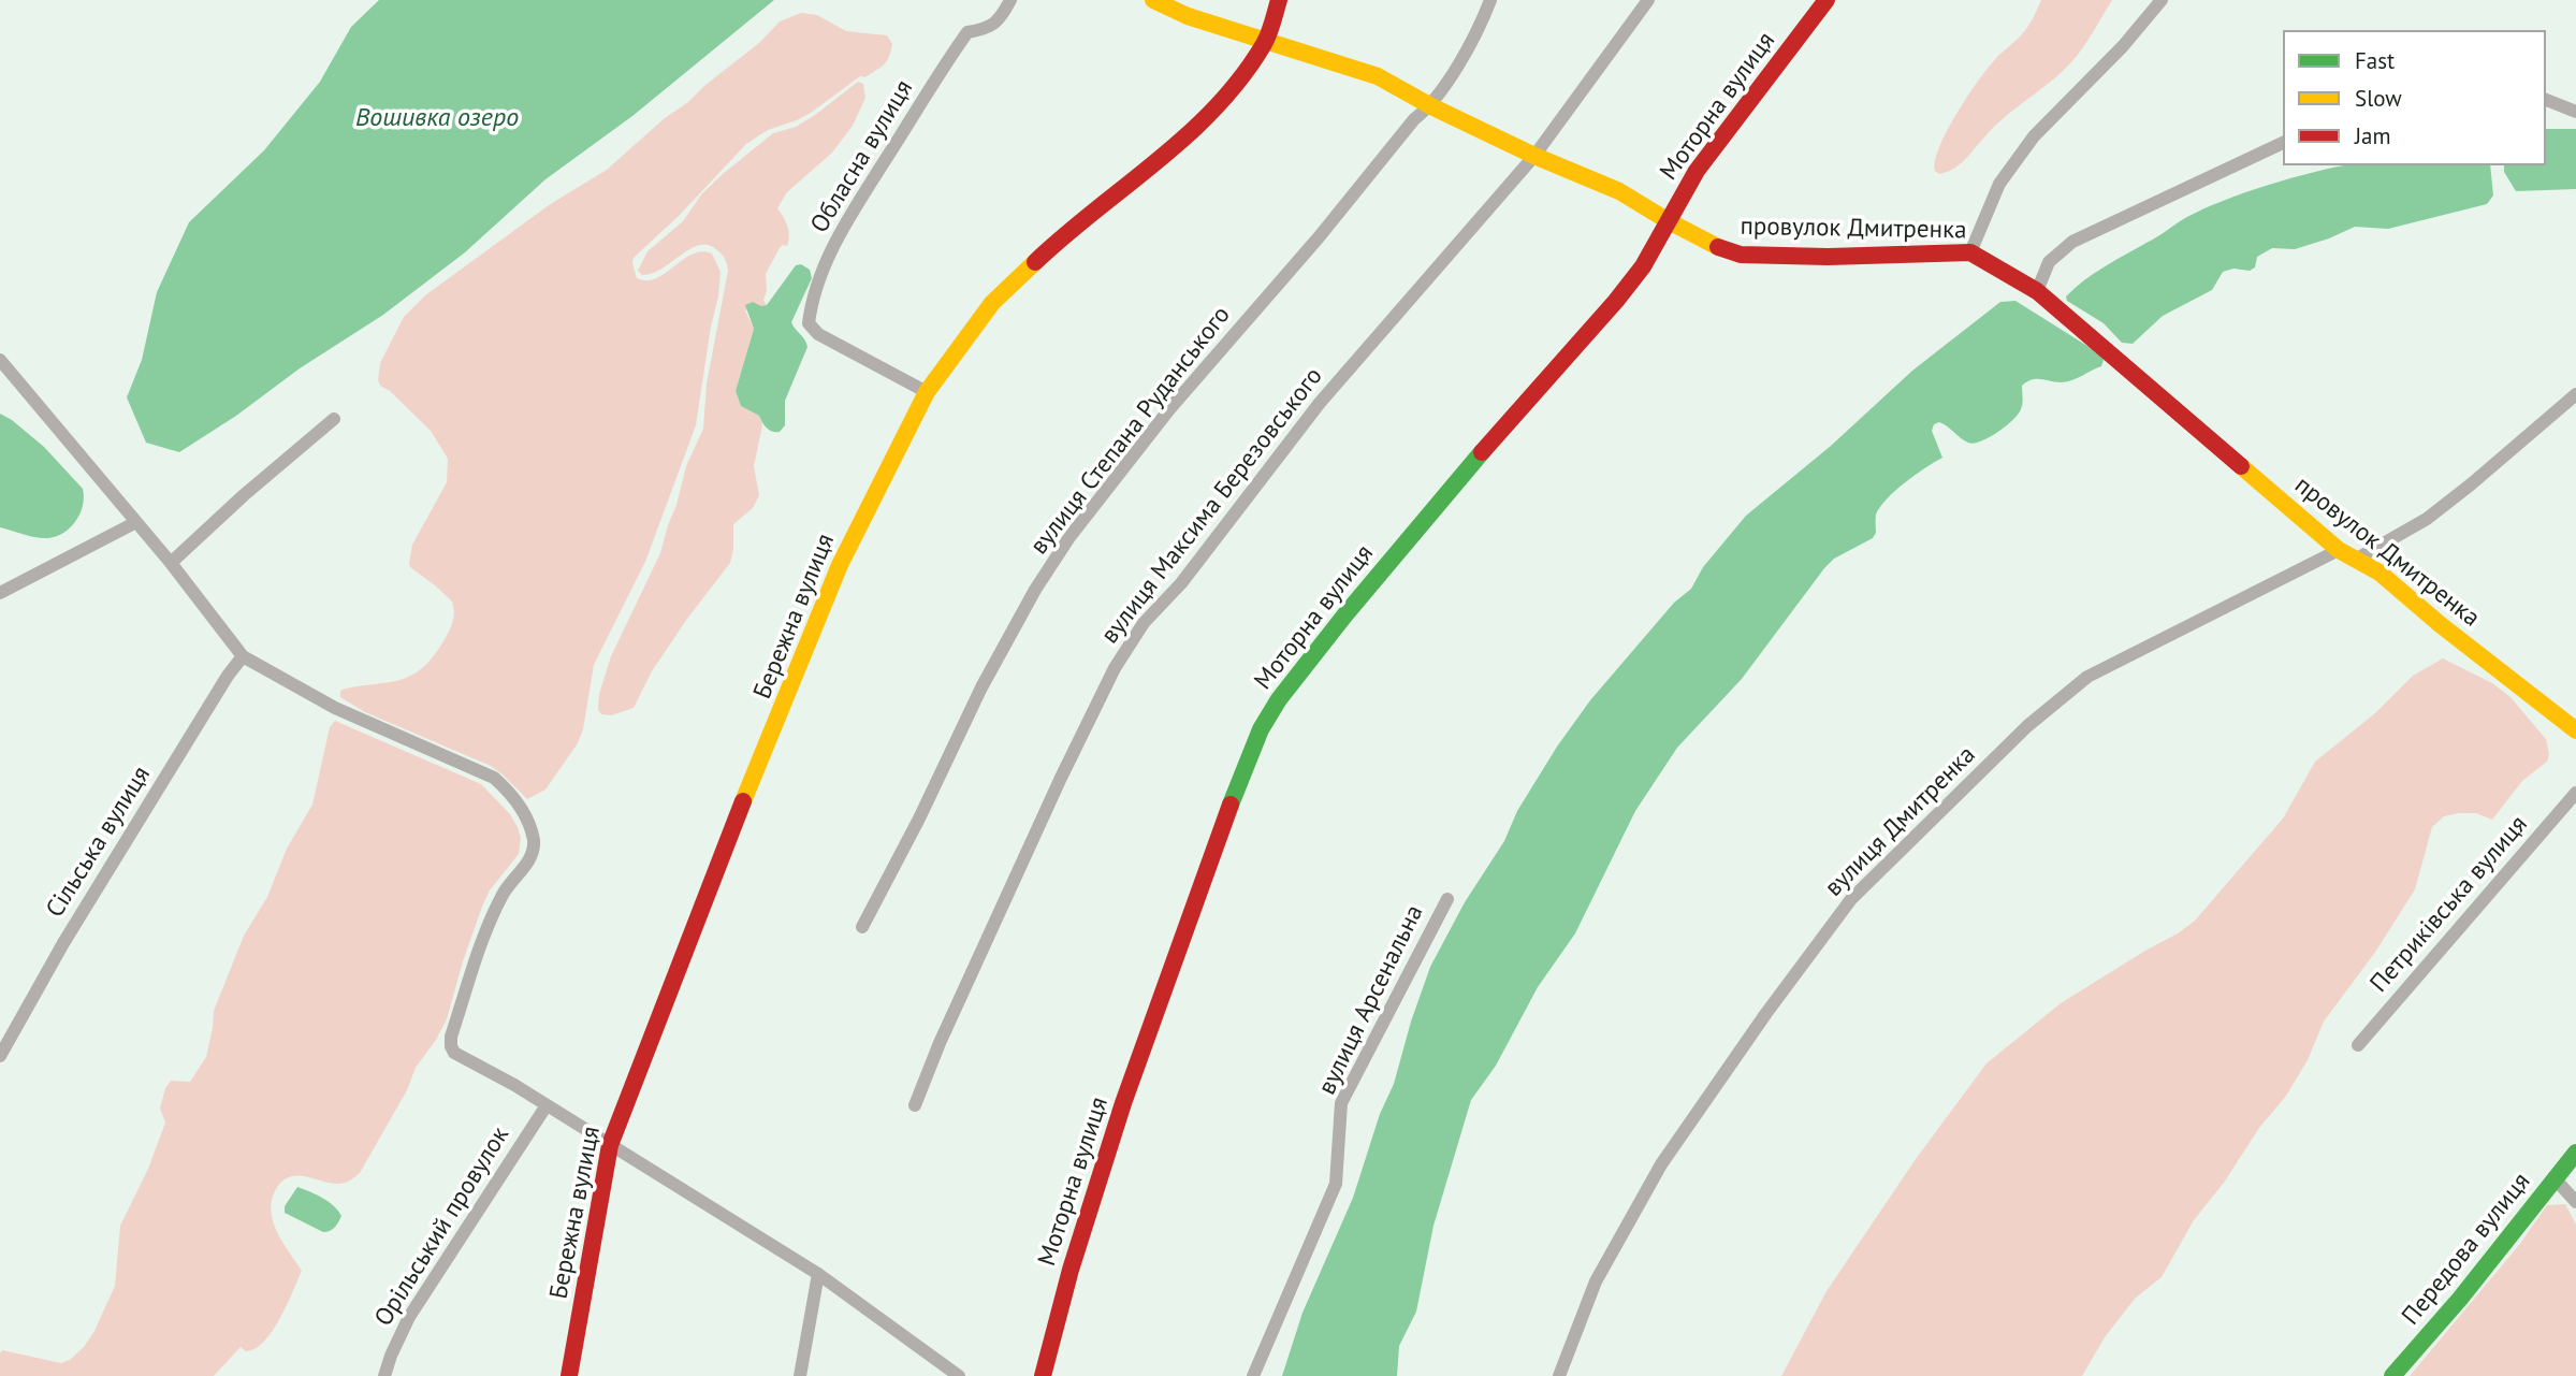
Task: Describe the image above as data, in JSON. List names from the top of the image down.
{
  "streets": {
    "street": [
      "Моторна вулиця",
      "Обласна вулиця",
      "провулок Дмитренка",
      "вулиця Степана Руданського",
      "вулиця Максима Березовського",
      "Бережна вулиця",
      "вулиця Дмитренка",
      "Сільська вулиця",
      "Петриківська вулиця",
      "вулиця Арсенальна",
      "Орільський провулок",
      "Передова вулиця"
    ]
  },
  "crossings": [
    ["Моторна вулиця", "провулок Дмитренка"],
    ["Обласна вулиця", "Бережна вулиця"],
    ["провулок Дмитренка", "вулиця Степана Руданського"],
    ["провулок Дмитренка", "вулиця Максима Березовського"],
    ["провулок Дмитренка", "Бережна вулиця"],
    ["провулок Дмитренка", "вулиця Дмитренка"]
  ],
  "water": ["Вошивка озеро"],
  "legend": ["Fast", "Slow", "Jam"]
}
